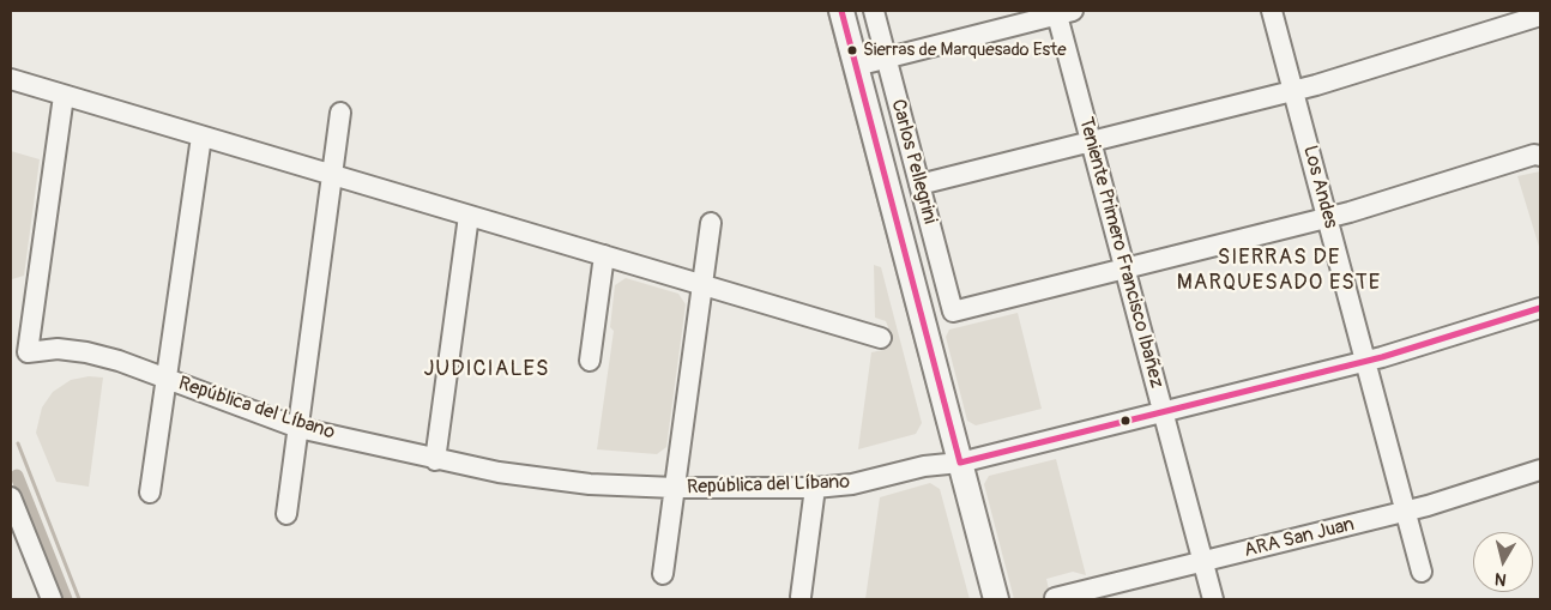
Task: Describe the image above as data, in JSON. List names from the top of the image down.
{
  "streets": {
    "main road": ["Carlos Pellegrini"],
    "street": [
      "Los Andes",
      "Teniente Primero Francisco Ibañez",
      "República del Líbano",
      "ARA San Juan"
    ]
  },
  "crossings": [
    ["Carlos Pellegrini", "Teniente Primero Francisco Ibañez"],
    ["Carlos Pellegrini", "República del Líbano"],
    ["Los Andes", "República del Líbano"],
    ["Los Andes", "ARA San Juan"],
    ["Teniente Primero Francisco Ibañez", "República del Líbano"],
    ["Teniente Primero Francisco Ibañez", "ARA San Juan"]
  ],
  "districts": ["SIERRAS DE MARQUESADO ESTE", "JUDICIALES"],
  "places": ["Sierras de Marquesado Este"],
  "north": "bottom"
}
